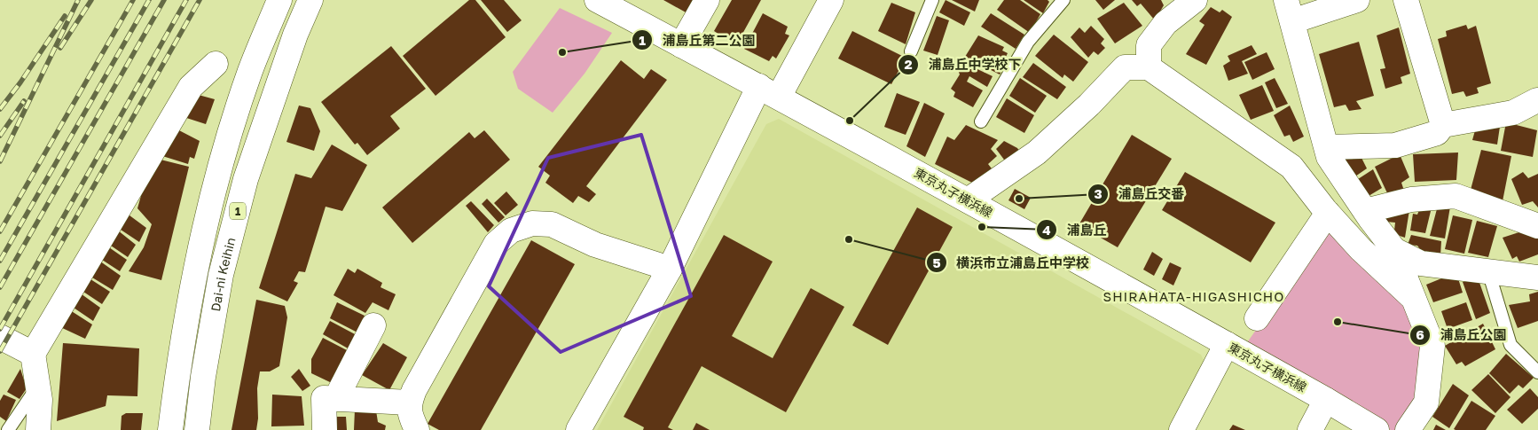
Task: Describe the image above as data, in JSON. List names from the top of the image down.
{
  "streets": {
    "main road": ["東京丸子横浜線", "1", "Dai-ni Keihin"]
  },
  "districts": ["SHIRAHATA-HIGASHICHO"],
  "places": [
    "浦島丘第二公園",
    "浦島丘中学校下",
    "浦島丘交番",
    "浦島丘",
    "横浜市立浦島丘中学校",
    "浦島丘公園"
  ]
}
